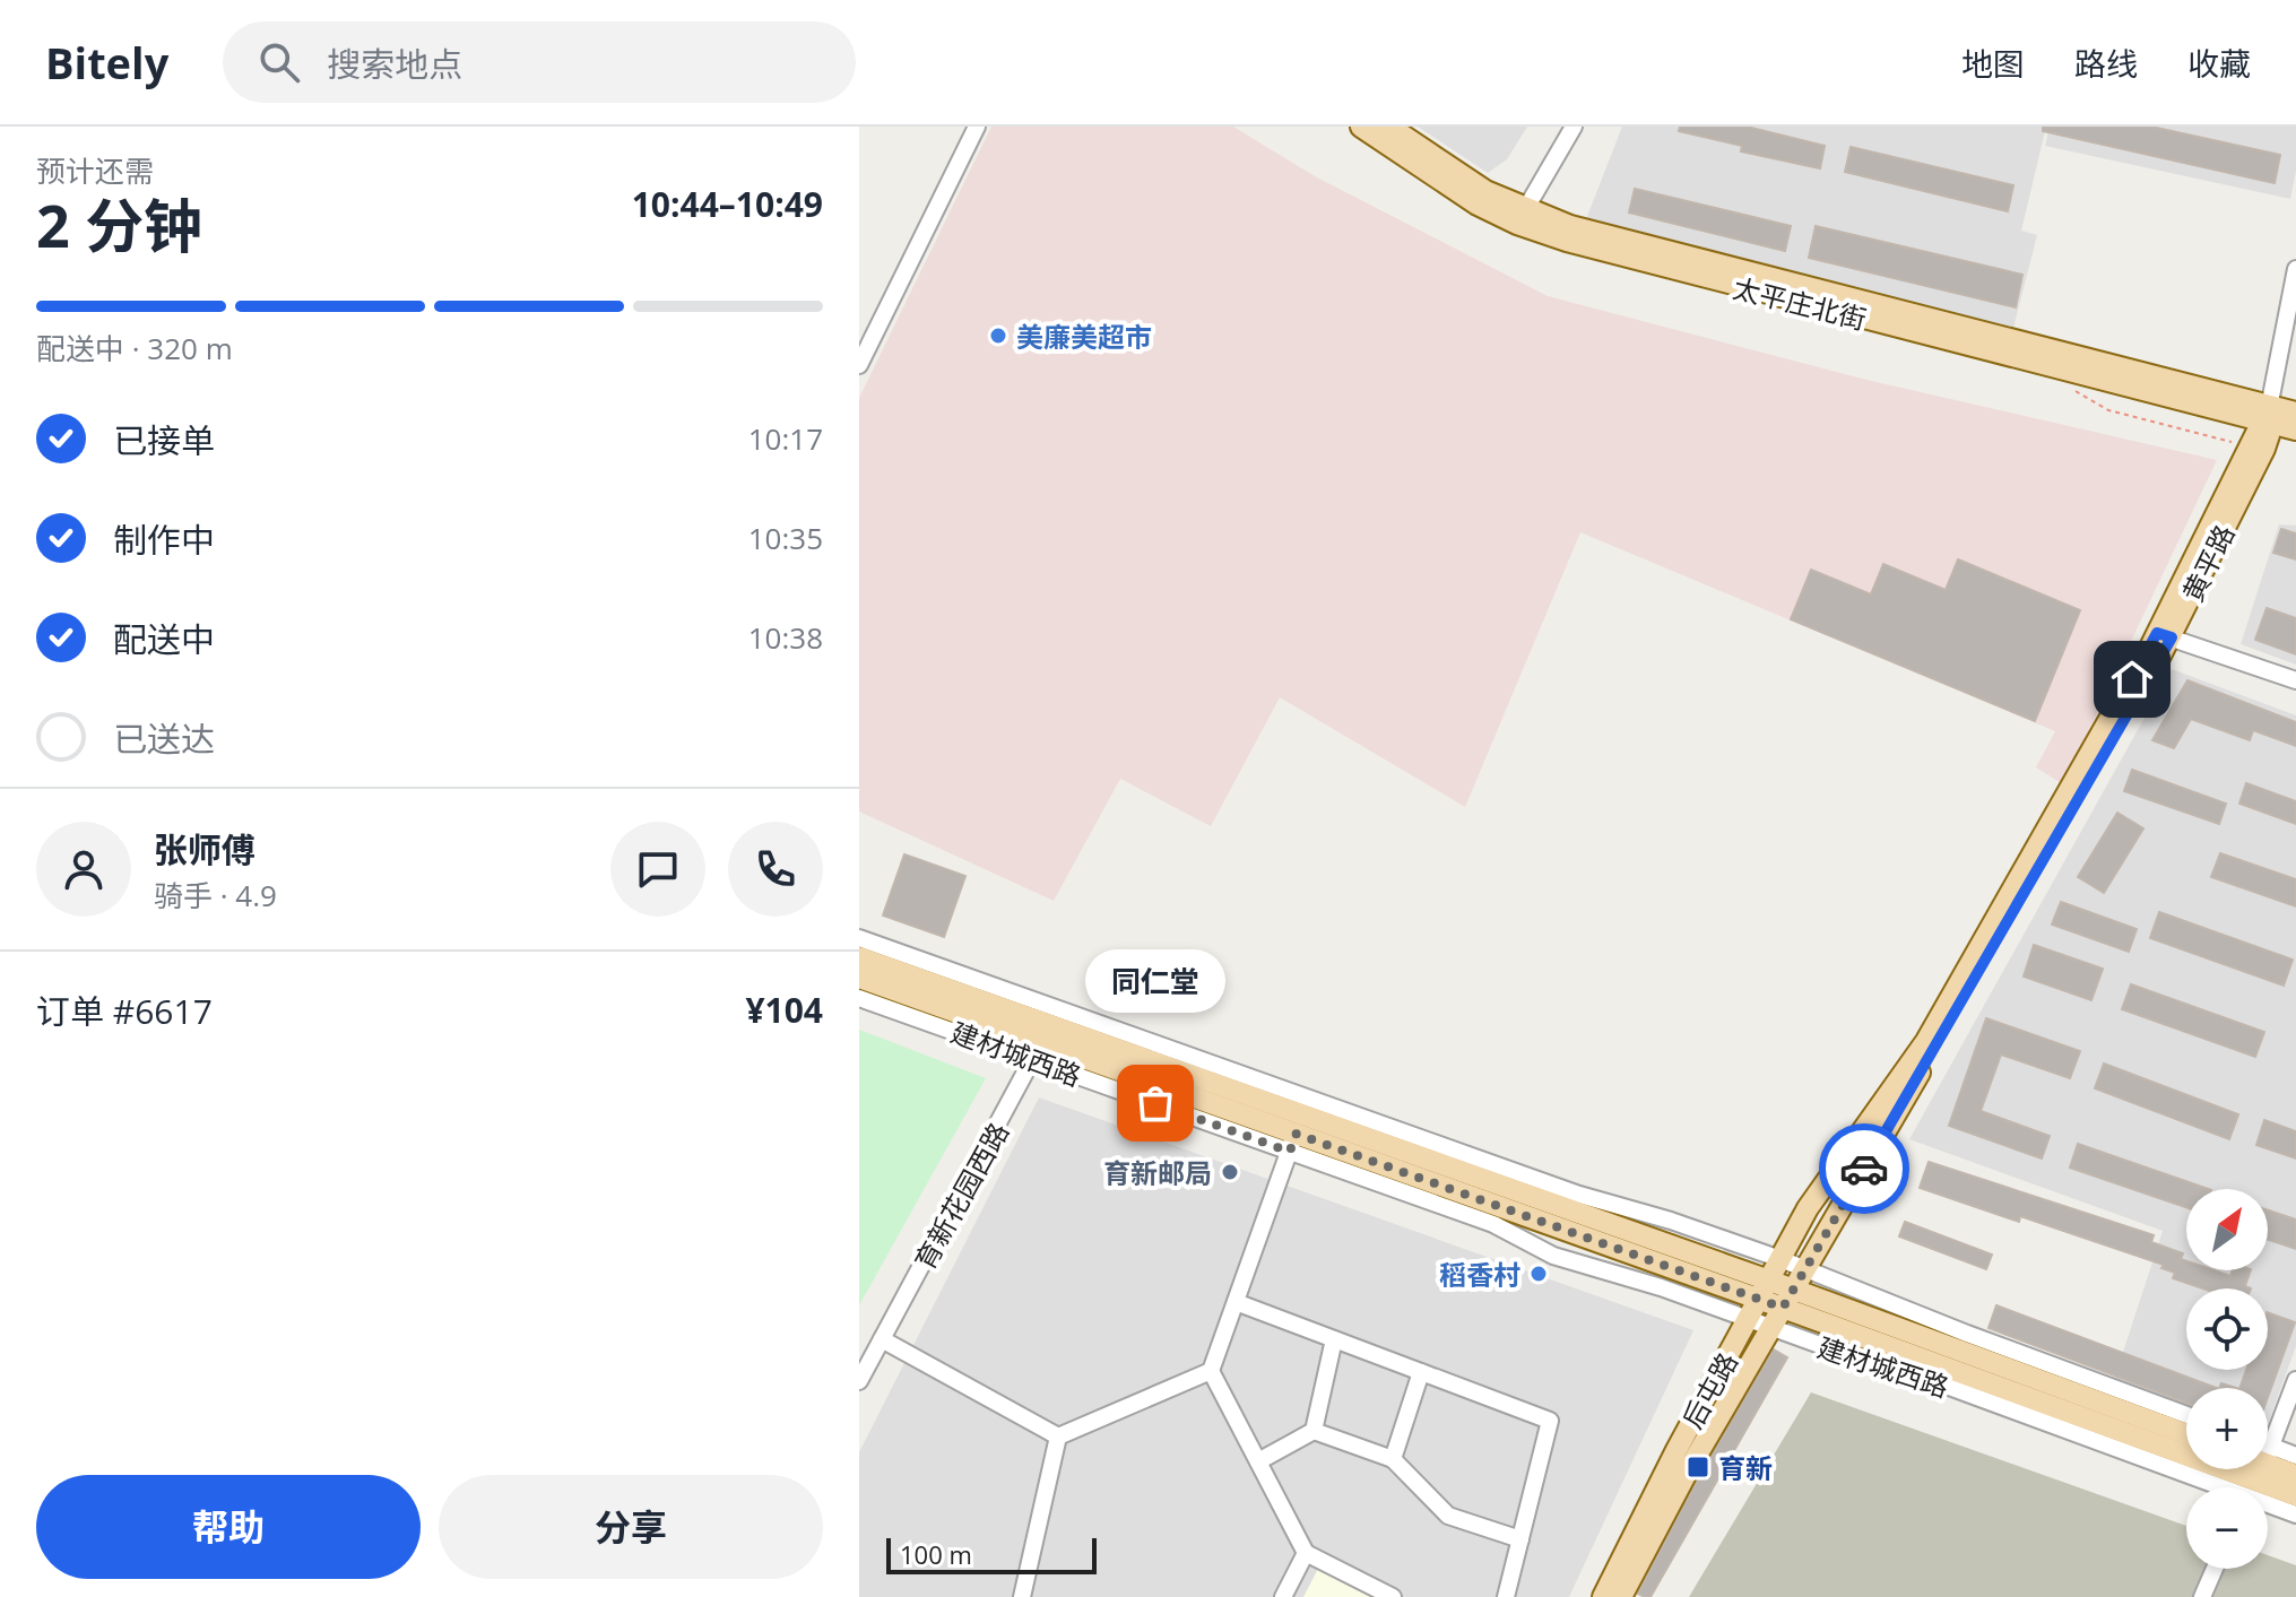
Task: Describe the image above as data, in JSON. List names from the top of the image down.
{
  "streets": {
    "main road": [
      "太平庄北街",
      "黄平路",
      "建材城西路",
      "后屯路"
    ],
    "street": ["育新花园西路"]
  },
  "crossings": [
    ["太平庄北街", "黄平路"],
    ["黄平路", "建材城西路"],
    ["黄平路", "后屯路"],
    ["建材城西路", "育新花园西路"],
    ["建材城西路", "后屯路"]
  ],
  "places": {
    "other": [
      "美廉美超市",
      "同仁堂",
      "育新邮局",
      "稻香村"
    ],
    "transit": ["育新"]
  },
  "scale_bar": "100 m",
  "north": "top right",
  "page": {
    "header": "Bitely",
    "search": "搜索地点",
    "nav": ["地图", "路线", "收藏"],
    "heading": ["2 分钟", "预计还需", "10:44–10:49"],
    "panel": [
      "张师傅",
      "骑手 · 4.9",
      "订单 #6617",
      "¥104"
    ],
    "bar": "配送中 · 320 m",
    "list": [
      ["已接单", "10:17"],
      ["制作中", "10:35"],
      ["配送中", "10:38"],
      "已送达"
    ],
    "bubble": "同仁堂",
    "map_buttons": ["+", "−"],
    "buttons": ["帮助", "分享"],
    "scale": "100 m"
  }
}
